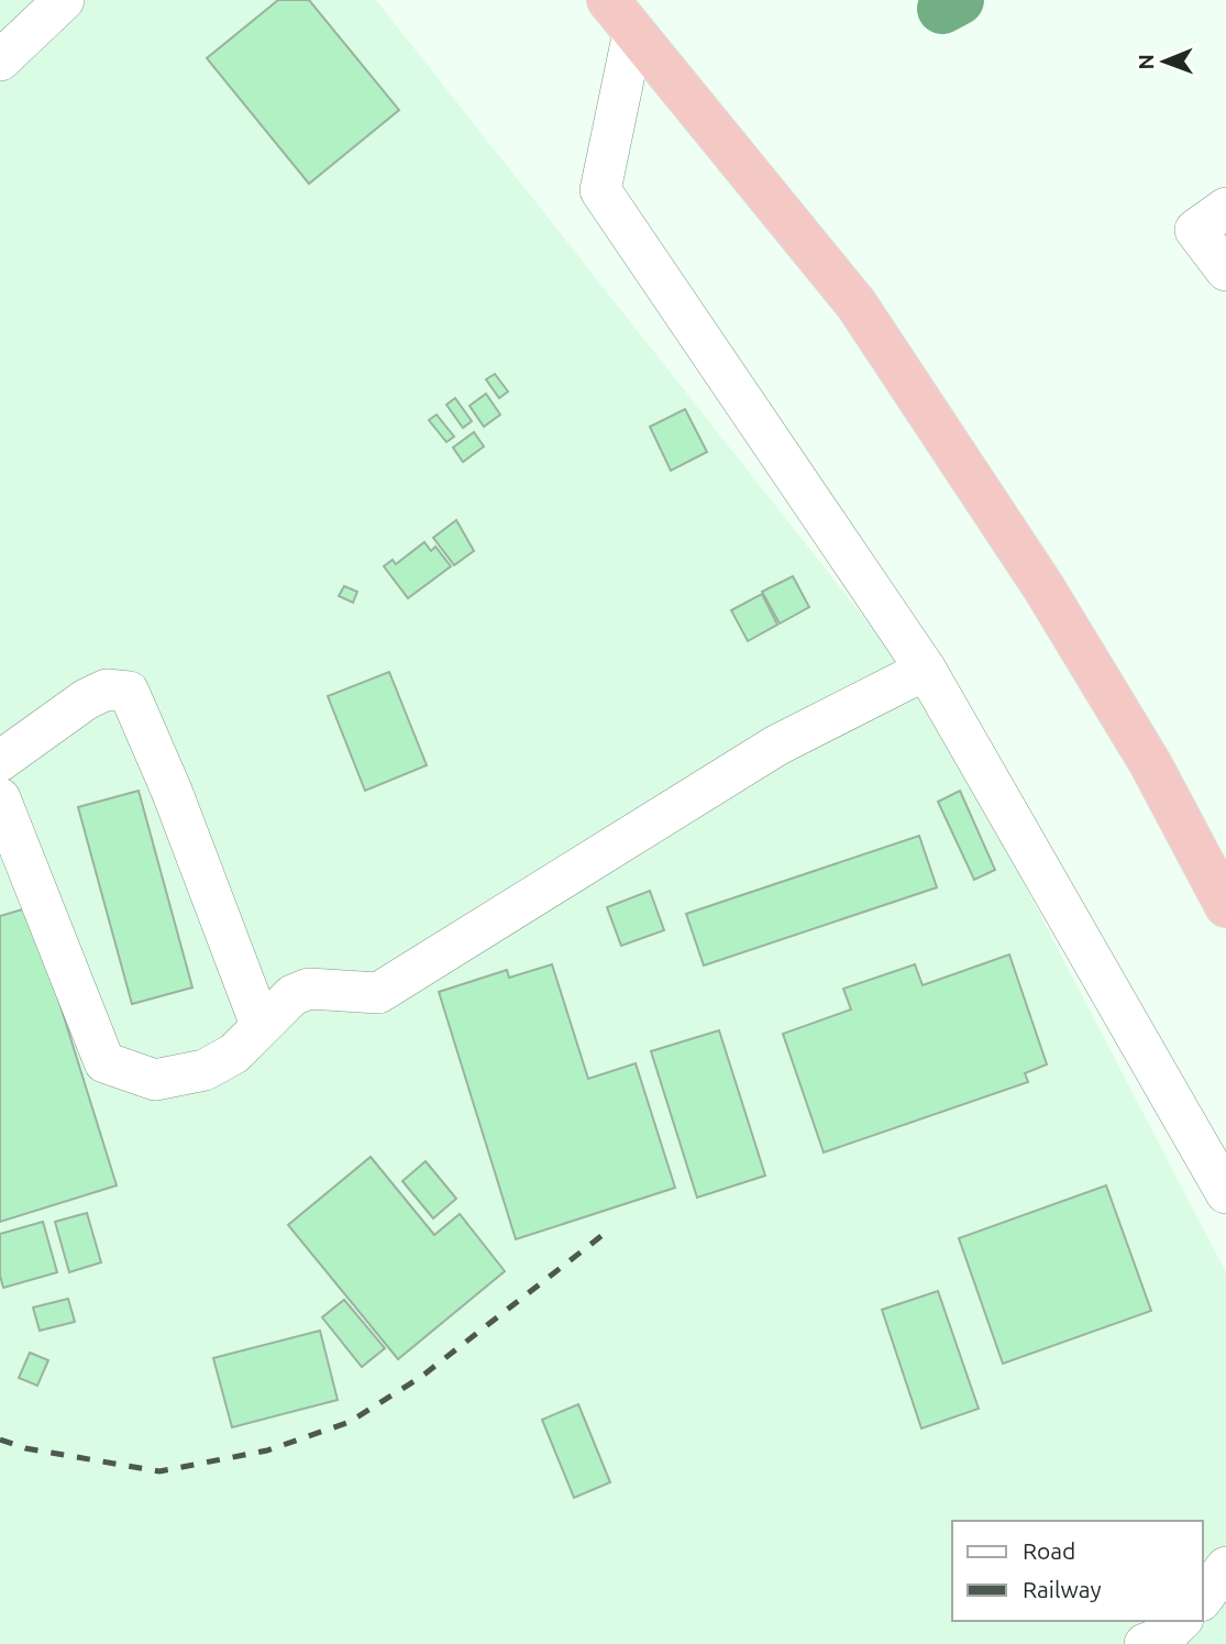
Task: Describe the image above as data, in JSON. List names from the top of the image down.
{
  "legend": ["Road", "Railway"],
  "north": "left"
}
